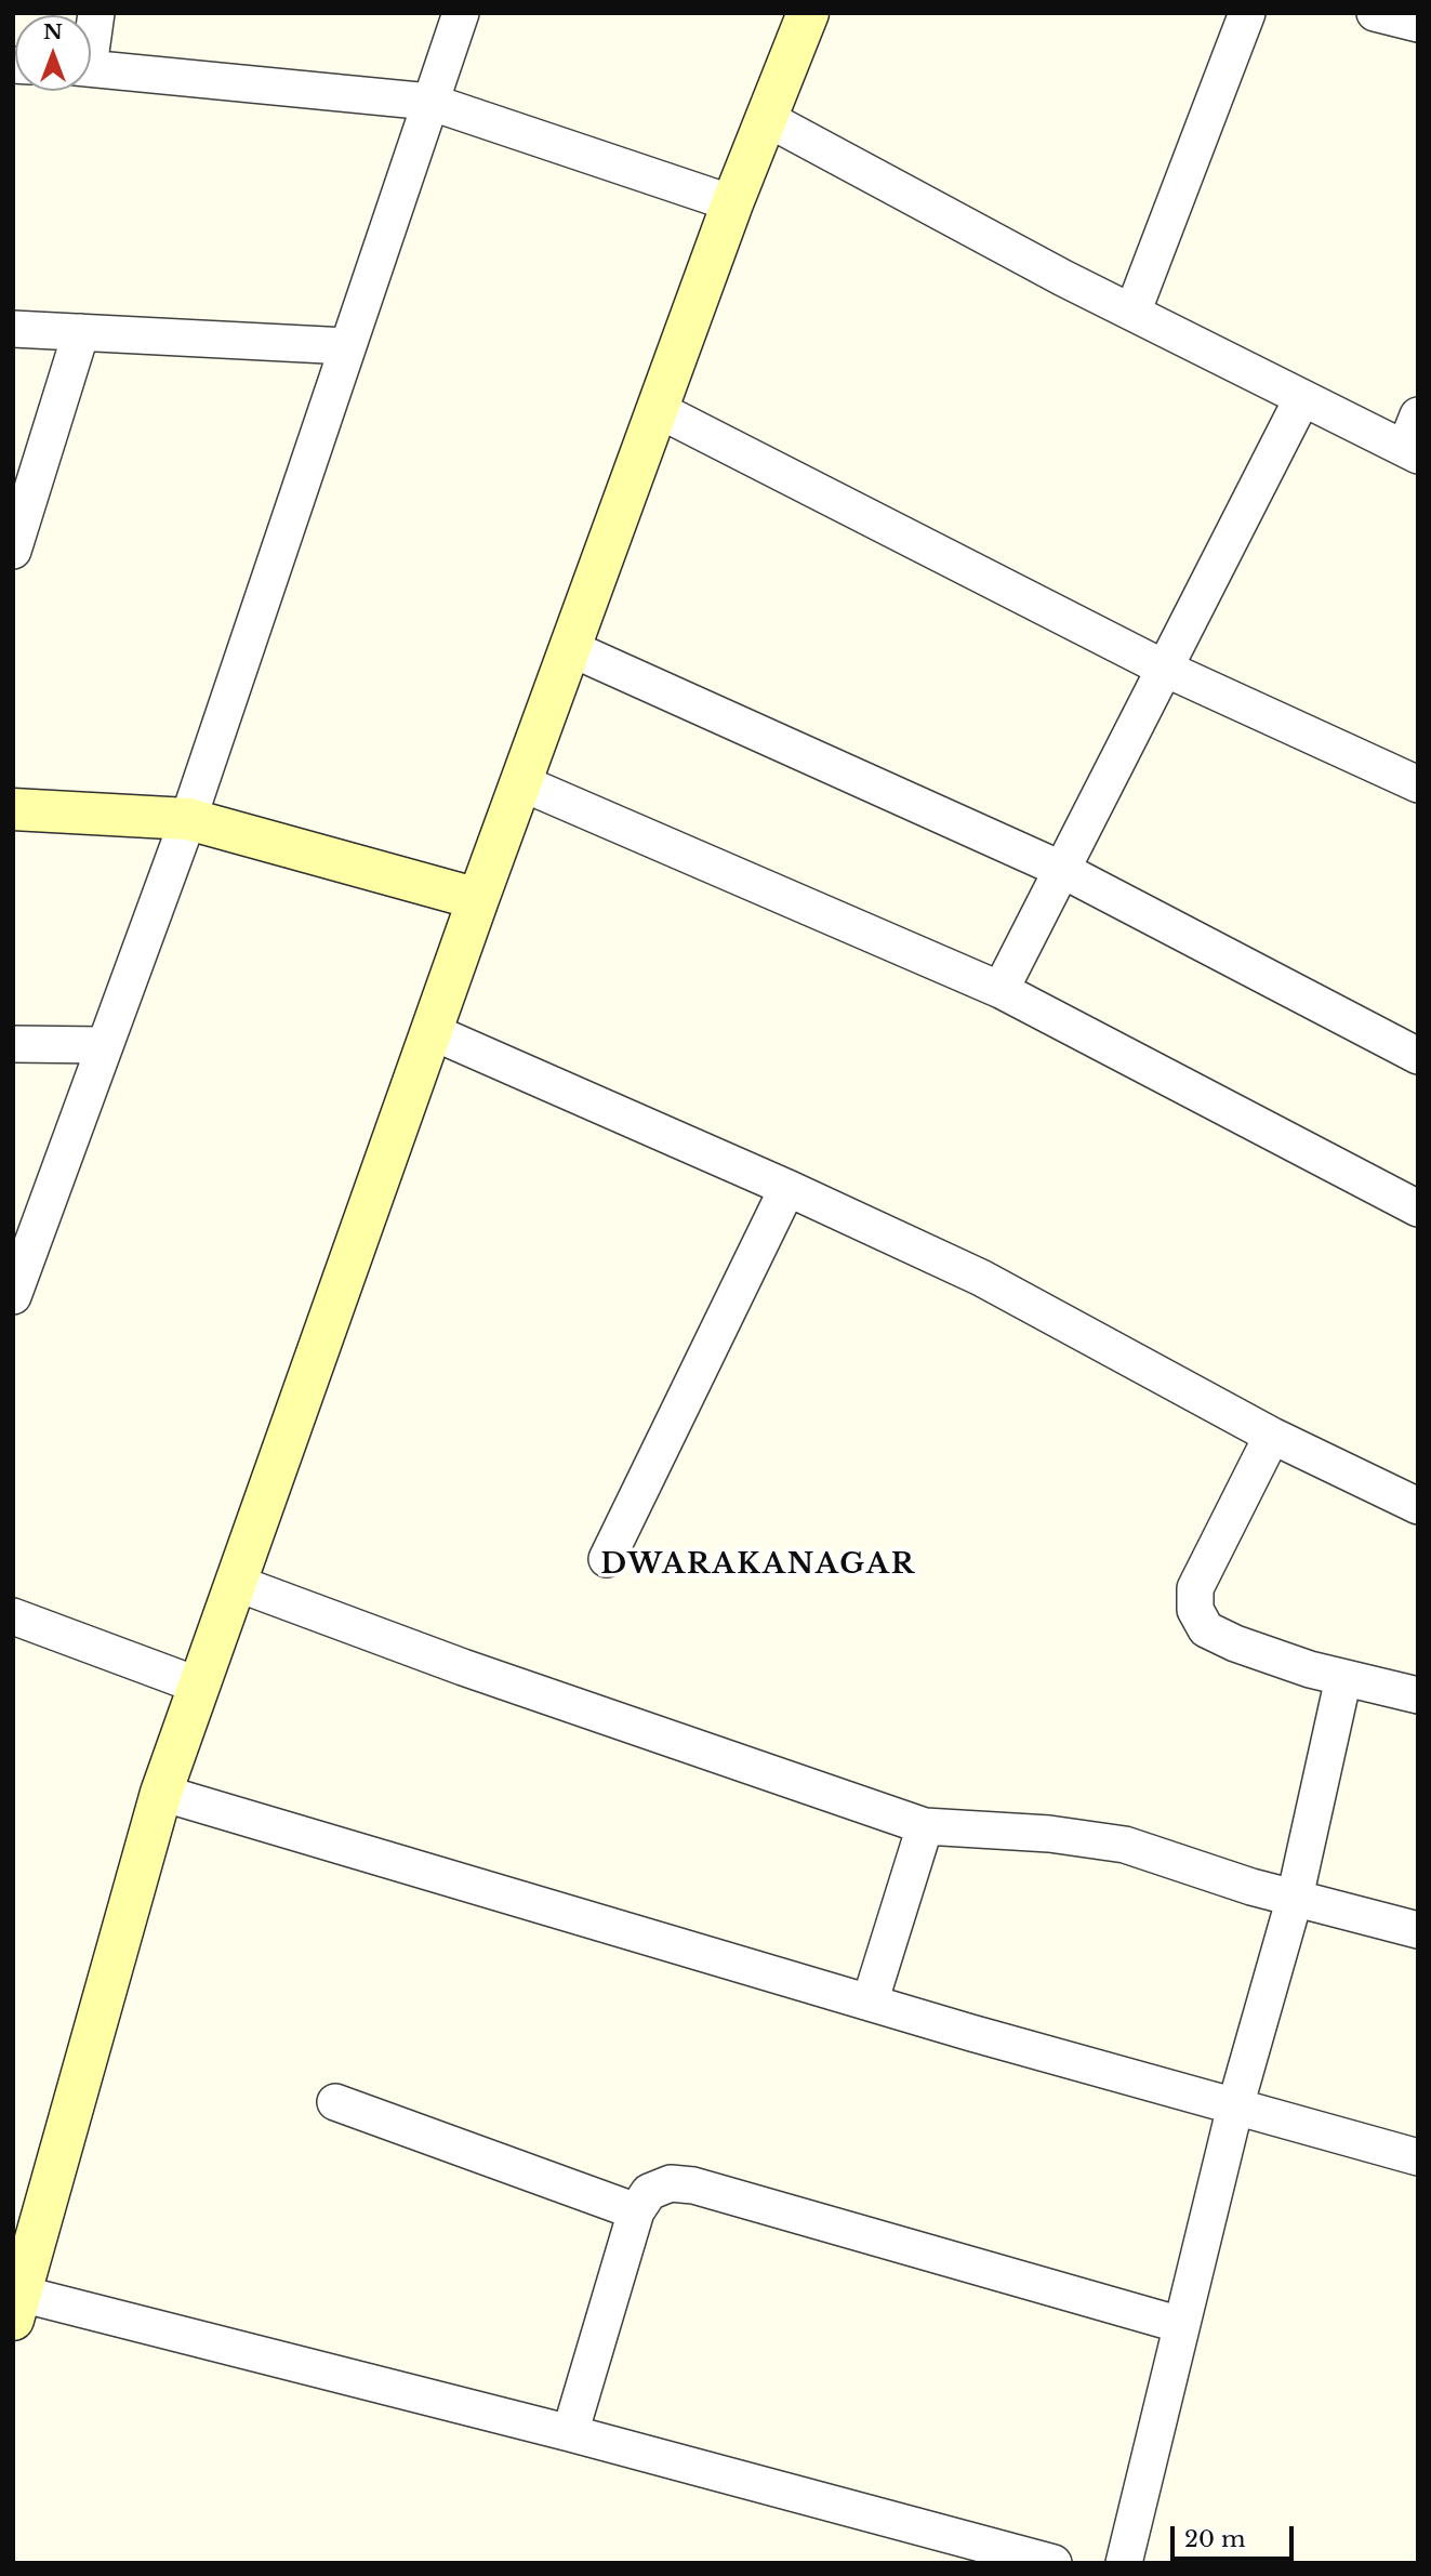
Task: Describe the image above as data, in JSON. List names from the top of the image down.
{
  "districts": ["DWARAKANAGAR"],
  "scale_bar": "20 m",
  "north": "top"
}
